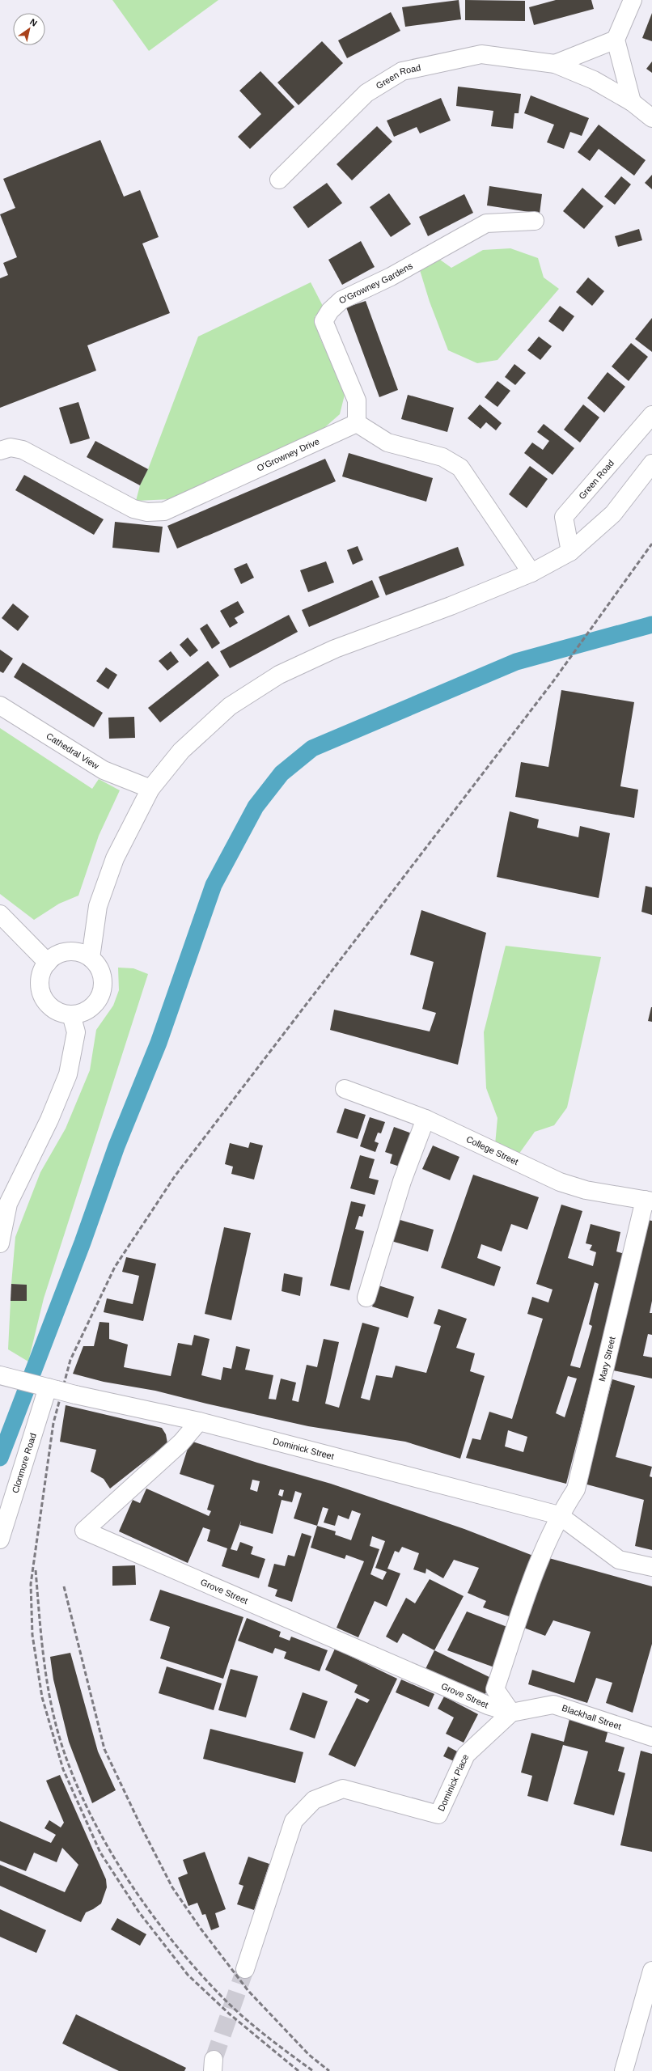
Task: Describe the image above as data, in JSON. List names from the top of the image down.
{
  "streets": {
    "street": [
      "Green Road",
      "O'Growney Gardens",
      "O'Growney Drive",
      "Cathedral View",
      "College Street",
      "Mary Street",
      "Dominick Street",
      "Clonmore Road",
      "Grove Street",
      "Blackhall Street",
      "Dominick Place"
    ]
  },
  "crossings": [
    ["O'Growney Gardens", "O'Growney Drive"],
    ["College Street", "Mary Street"],
    ["Mary Street", "Dominick Street"],
    ["Dominick Street", "Clonmore Road"],
    ["Dominick Street", "Grove Street"],
    ["Grove Street", "Blackhall Street"],
    ["Grove Street", "Dominick Place"],
    ["Blackhall Street", "Dominick Place"]
  ],
  "north": "top right"
}
